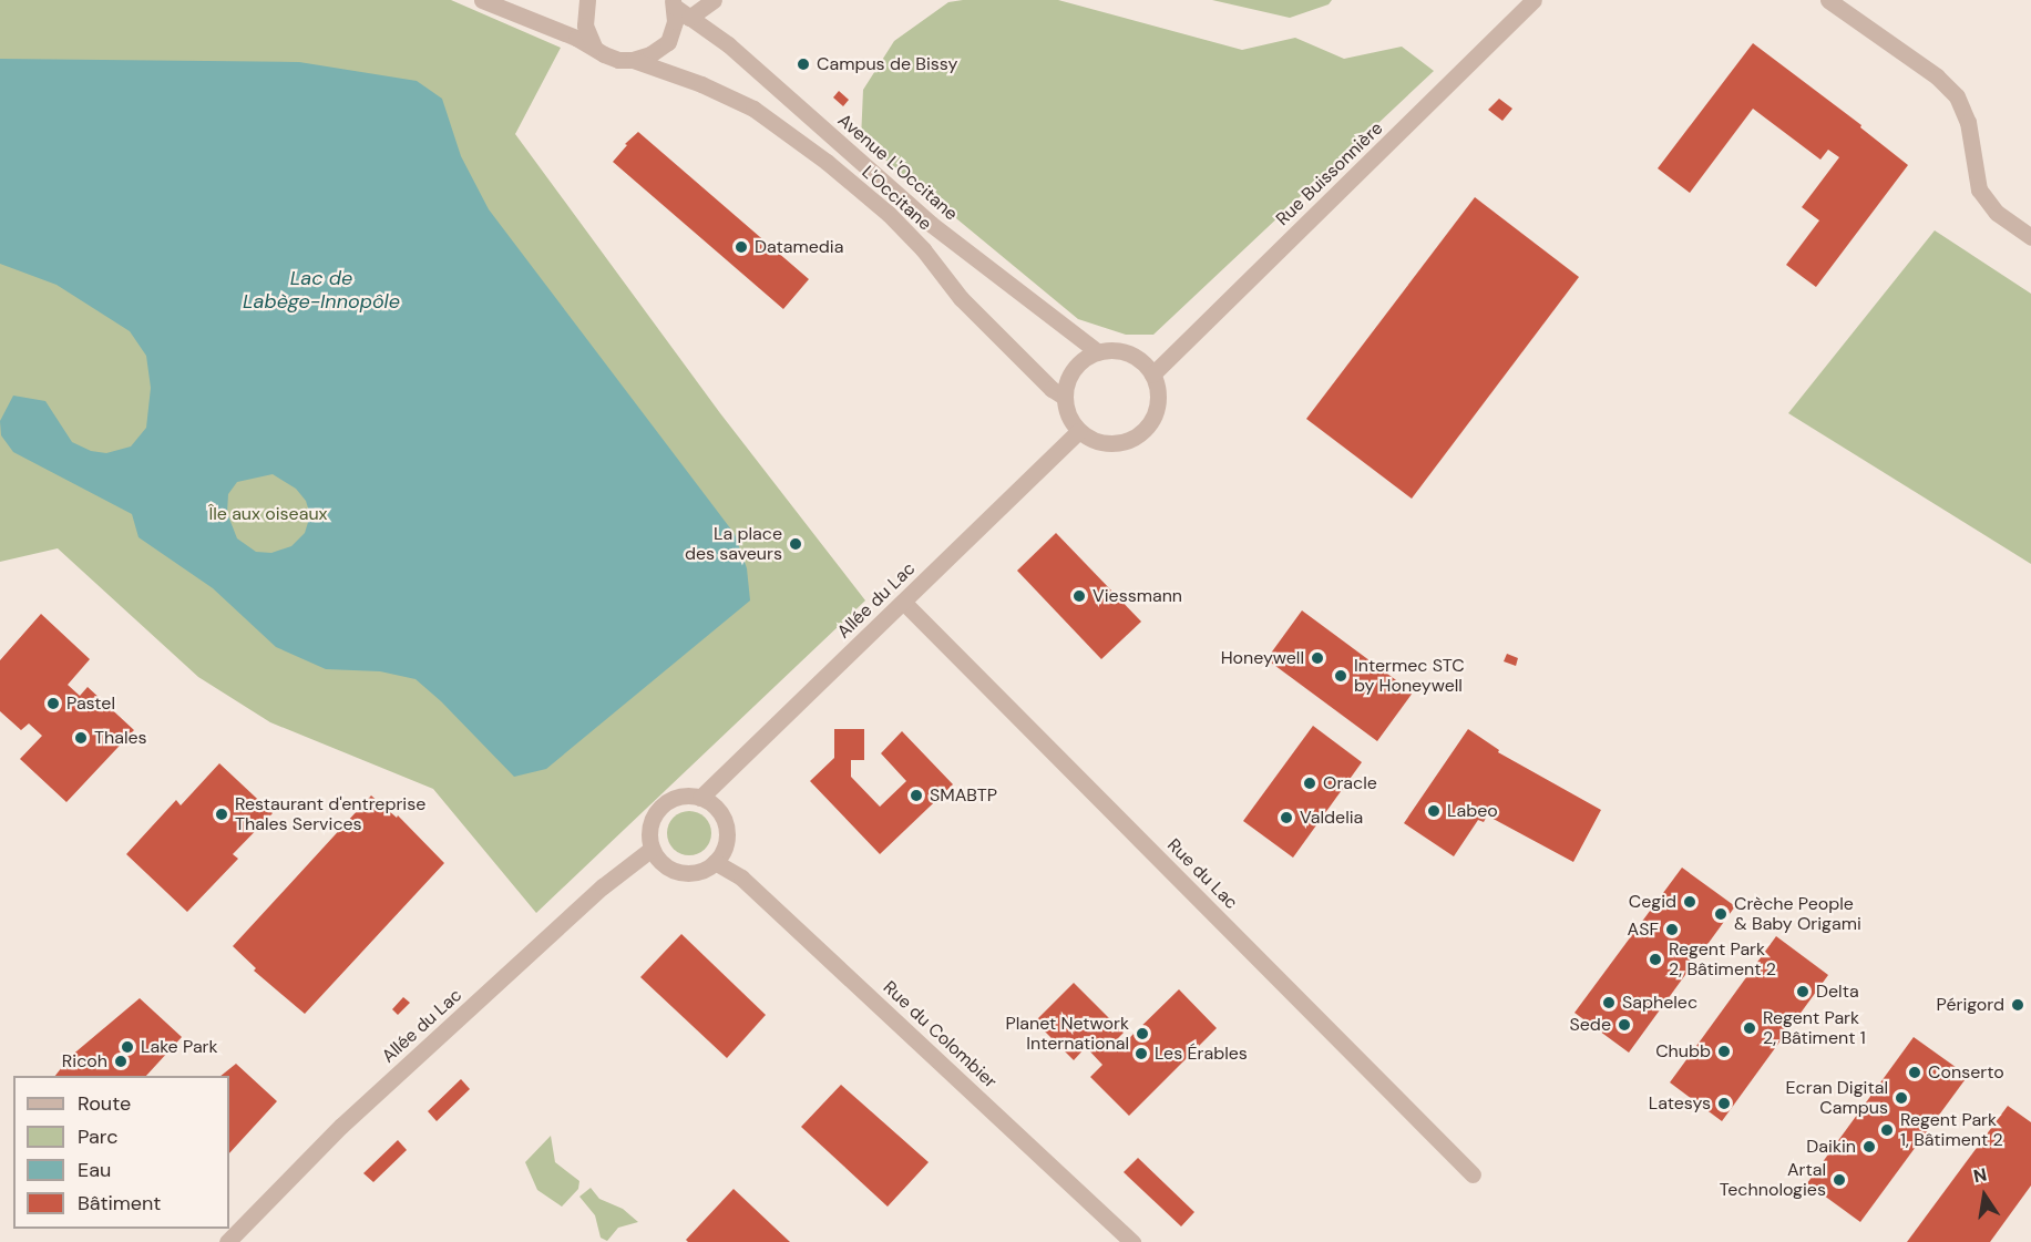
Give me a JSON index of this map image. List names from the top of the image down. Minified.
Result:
{"streets":{"street":["Avenue L'Occitane","Rue Buissonnière","L'Occitane","Allée du Lac","Rue du Lac","Rue du Colombier"]},"crossings":[["Avenue L'Occitane","Rue Buissonnière"],["Avenue L'Occitane","L'Occitane"],["Avenue L'Occitane","Allée du Lac"],["Rue Buissonnière","L'Occitane"],["Rue Buissonnière","Allée du Lac"],["L'Occitane","Allée du Lac"],["Allée du Lac","Rue du Lac"],["Allée du Lac","Rue du Colombier"]],"water":["Lac de Labège-Innopôle"],"parks":["Île aux oiseaux"],"places":["Campus de Bissy","Datamedia","La place des saveurs","Viessmann","Honeywell","Intermec STC by Honeywell","Pastel","Thales","Oracle","SMABTP","Labeo","Restaurant d'entreprise Thales Services","Valdelia","Cegid","Crèche People & Baby Origami","ASF","Regent Park 2, Bâtiment 2","Delta","Saphelec","Périgord","Sede","Regent Park 2, Bâtiment 1","Planet Network International","Lake Park","Chubb","Les Érables","Ricoh","Conserto","Ecran Digital Campus","Latesys","Regent Park 1, Bâtiment 2","Daikin","Artal Technologies"],"legend":["Route","Parc","Eau","Bâtiment"],"north":"top"}
